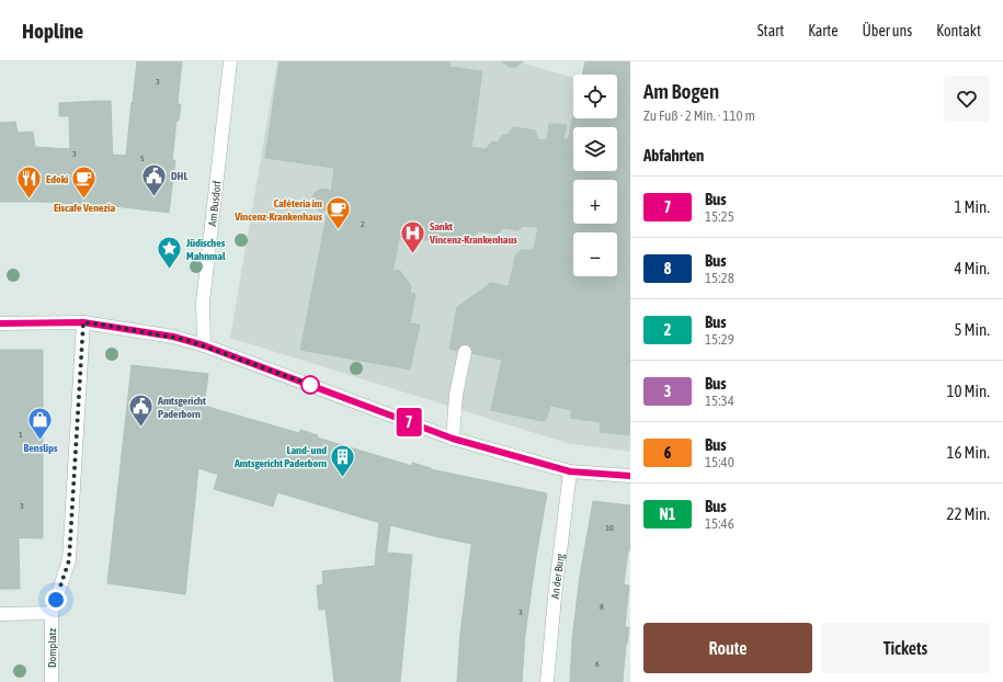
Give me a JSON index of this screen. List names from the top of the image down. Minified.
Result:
{"streets":{"street":["Am Busdorf","An der Burg","Domplatz"]},"places":{"public building":["DHL","Amtsgericht Paderborn"],"restaurant":["Edoki"],"cafe":["Eiscafe Venezia","Caféteria im Vincenz-Krankenhaus"],"hospital":["Sankt Vincenz-Krankenhaus"],"place":["Jüdisches Mahnmal"],"shop":["Benslips"],"building":["Land- und Amtsgericht Paderborn"]},"lines":["bus line 7"],"house_numbers":["3","3","5","2","1","3","10","8","3","6"],"page":{"header":"Hopline","nav":["Start","Karte","Über uns","Kontakt"],"on_map":"7","heading":[["Am Bogen","Zu Fuß · 2 Min. · 110 m"],"Abfahrten"],"map_buttons":["+","−"],"list":[{"mark":"7","name":"Bus","note":"15:25","value":"1 Min."},{"mark":"8","name":"Bus","note":"15:28","value":"4 Min."},{"mark":"2","name":"Bus","note":"15:29","value":"5 Min."},{"mark":"3","name":"Bus","note":"15:34","value":"10 Min."},{"mark":"6","name":"Bus","note":"15:40","value":"16 Min."},{"mark":"N1","name":"Bus","note":"15:46","value":"22 Min."}],"buttons":["Route","Tickets"]}}
